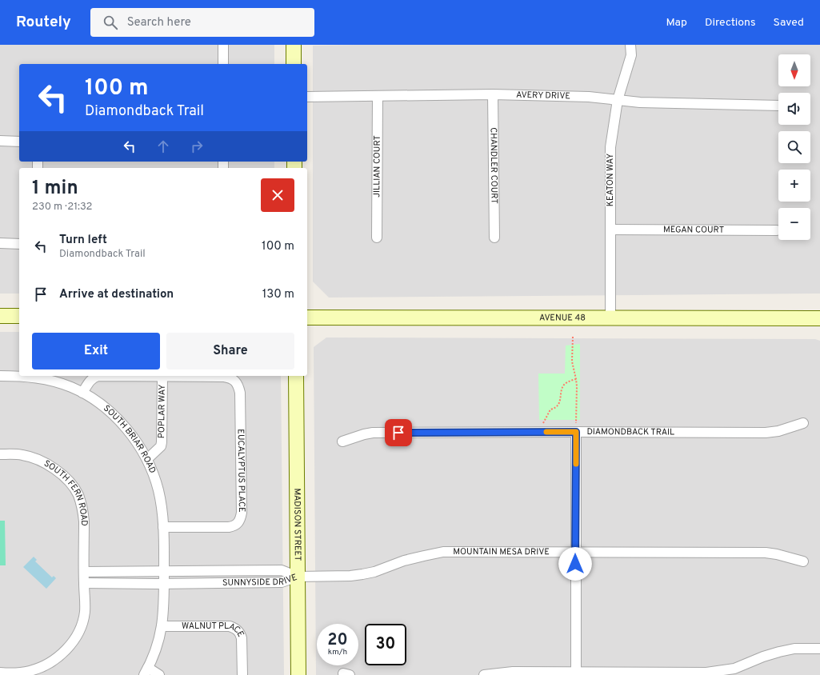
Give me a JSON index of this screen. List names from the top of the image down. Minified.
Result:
{"streets":{"main road":["AVENUE 48","MADISON STREET"],"street":["AVERY DRIVE","CHANDLER COURT","JILLIAN COURT","KEATON WAY","MEGAN COURT","POPLAR WAY","DIAMONDBACK TRAIL","SOUTH BRIAR ROAD","EUCALYPTUS PLACE","SOUTH FERN ROAD","MOUNTAIN MESA DRIVE","SUNNYSIDE DRIVE","WALNUT PLACE"]},"crossings":[["AVERY DRIVE","CHANDLER COURT"],["AVERY DRIVE","JILLIAN COURT"],["AVERY DRIVE","KEATON WAY"],["KEATON WAY","MEGAN COURT"],["KEATON WAY","AVENUE 48"],["POPLAR WAY","SOUTH BRIAR ROAD"],["POPLAR WAY","EUCALYPTUS PLACE"],["SOUTH BRIAR ROAD","EUCALYPTUS PLACE"],["SOUTH BRIAR ROAD","SUNNYSIDE DRIVE"],["SOUTH BRIAR ROAD","WALNUT PLACE"],["SOUTH FERN ROAD","SUNNYSIDE DRIVE"],["MADISON STREET","MOUNTAIN MESA DRIVE"],["MADISON STREET","SUNNYSIDE DRIVE"],["MOUNTAIN MESA DRIVE","SUNNYSIDE DRIVE"]],"north":"bottom","page":{"header":"Routely","search":"Search here","nav":["Map","Directions","Saved"],"map_buttons":["+","−"],"turn":["100 m","Diamondback Trail"],"heading":["1 min","230 m · 21:32"],"list":[{"name":"Turn left","note":"Diamondback Trail","value":"100 m"},{"name":"Arrive at destination","value":"130 m"}],"buttons":["Exit","Share"],"speed":"20 km/h","limit":"30"}}
